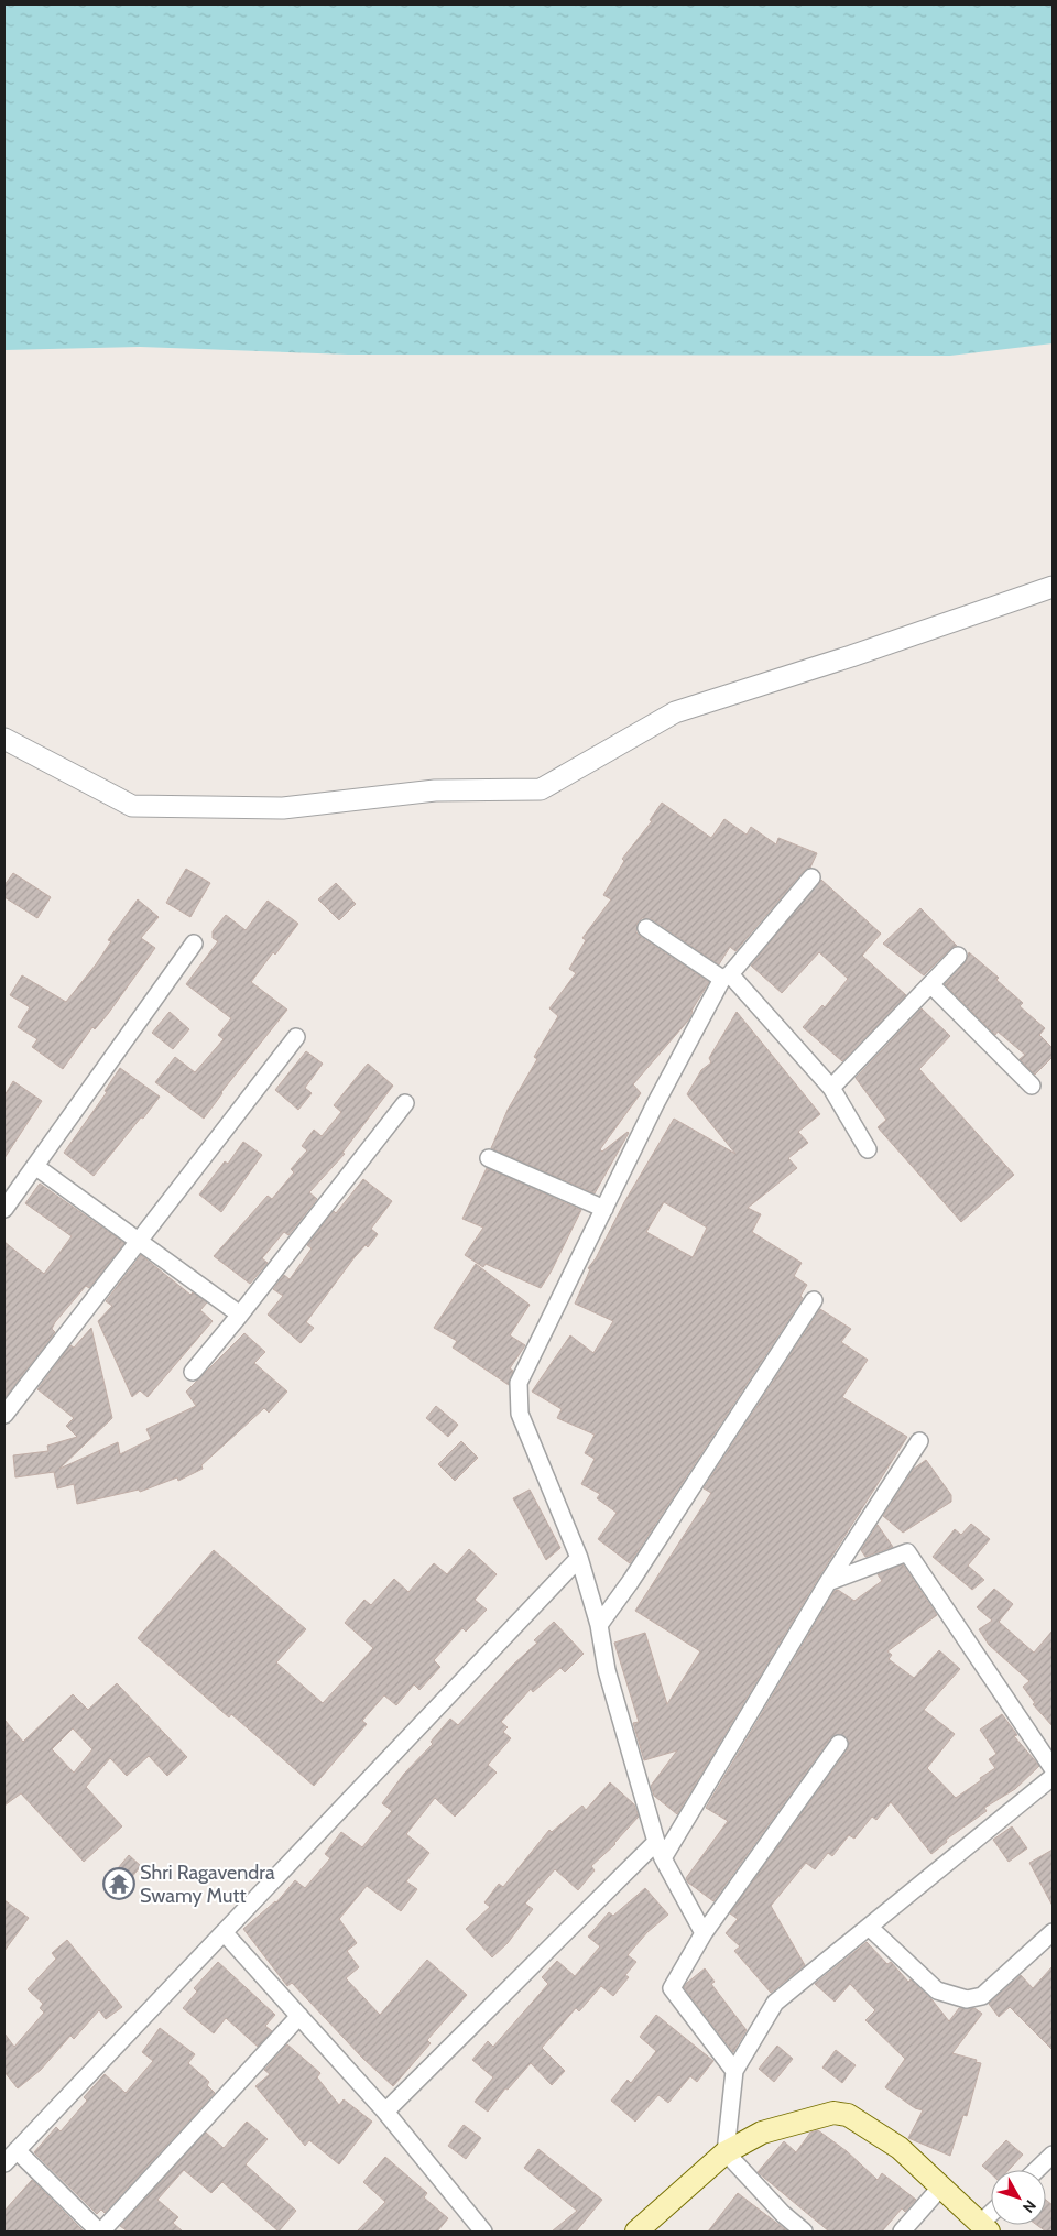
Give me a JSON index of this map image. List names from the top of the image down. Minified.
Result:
{"places":{"temple":["Shri Ragavendra Swamy Mutt"]},"north":"bottom right"}
